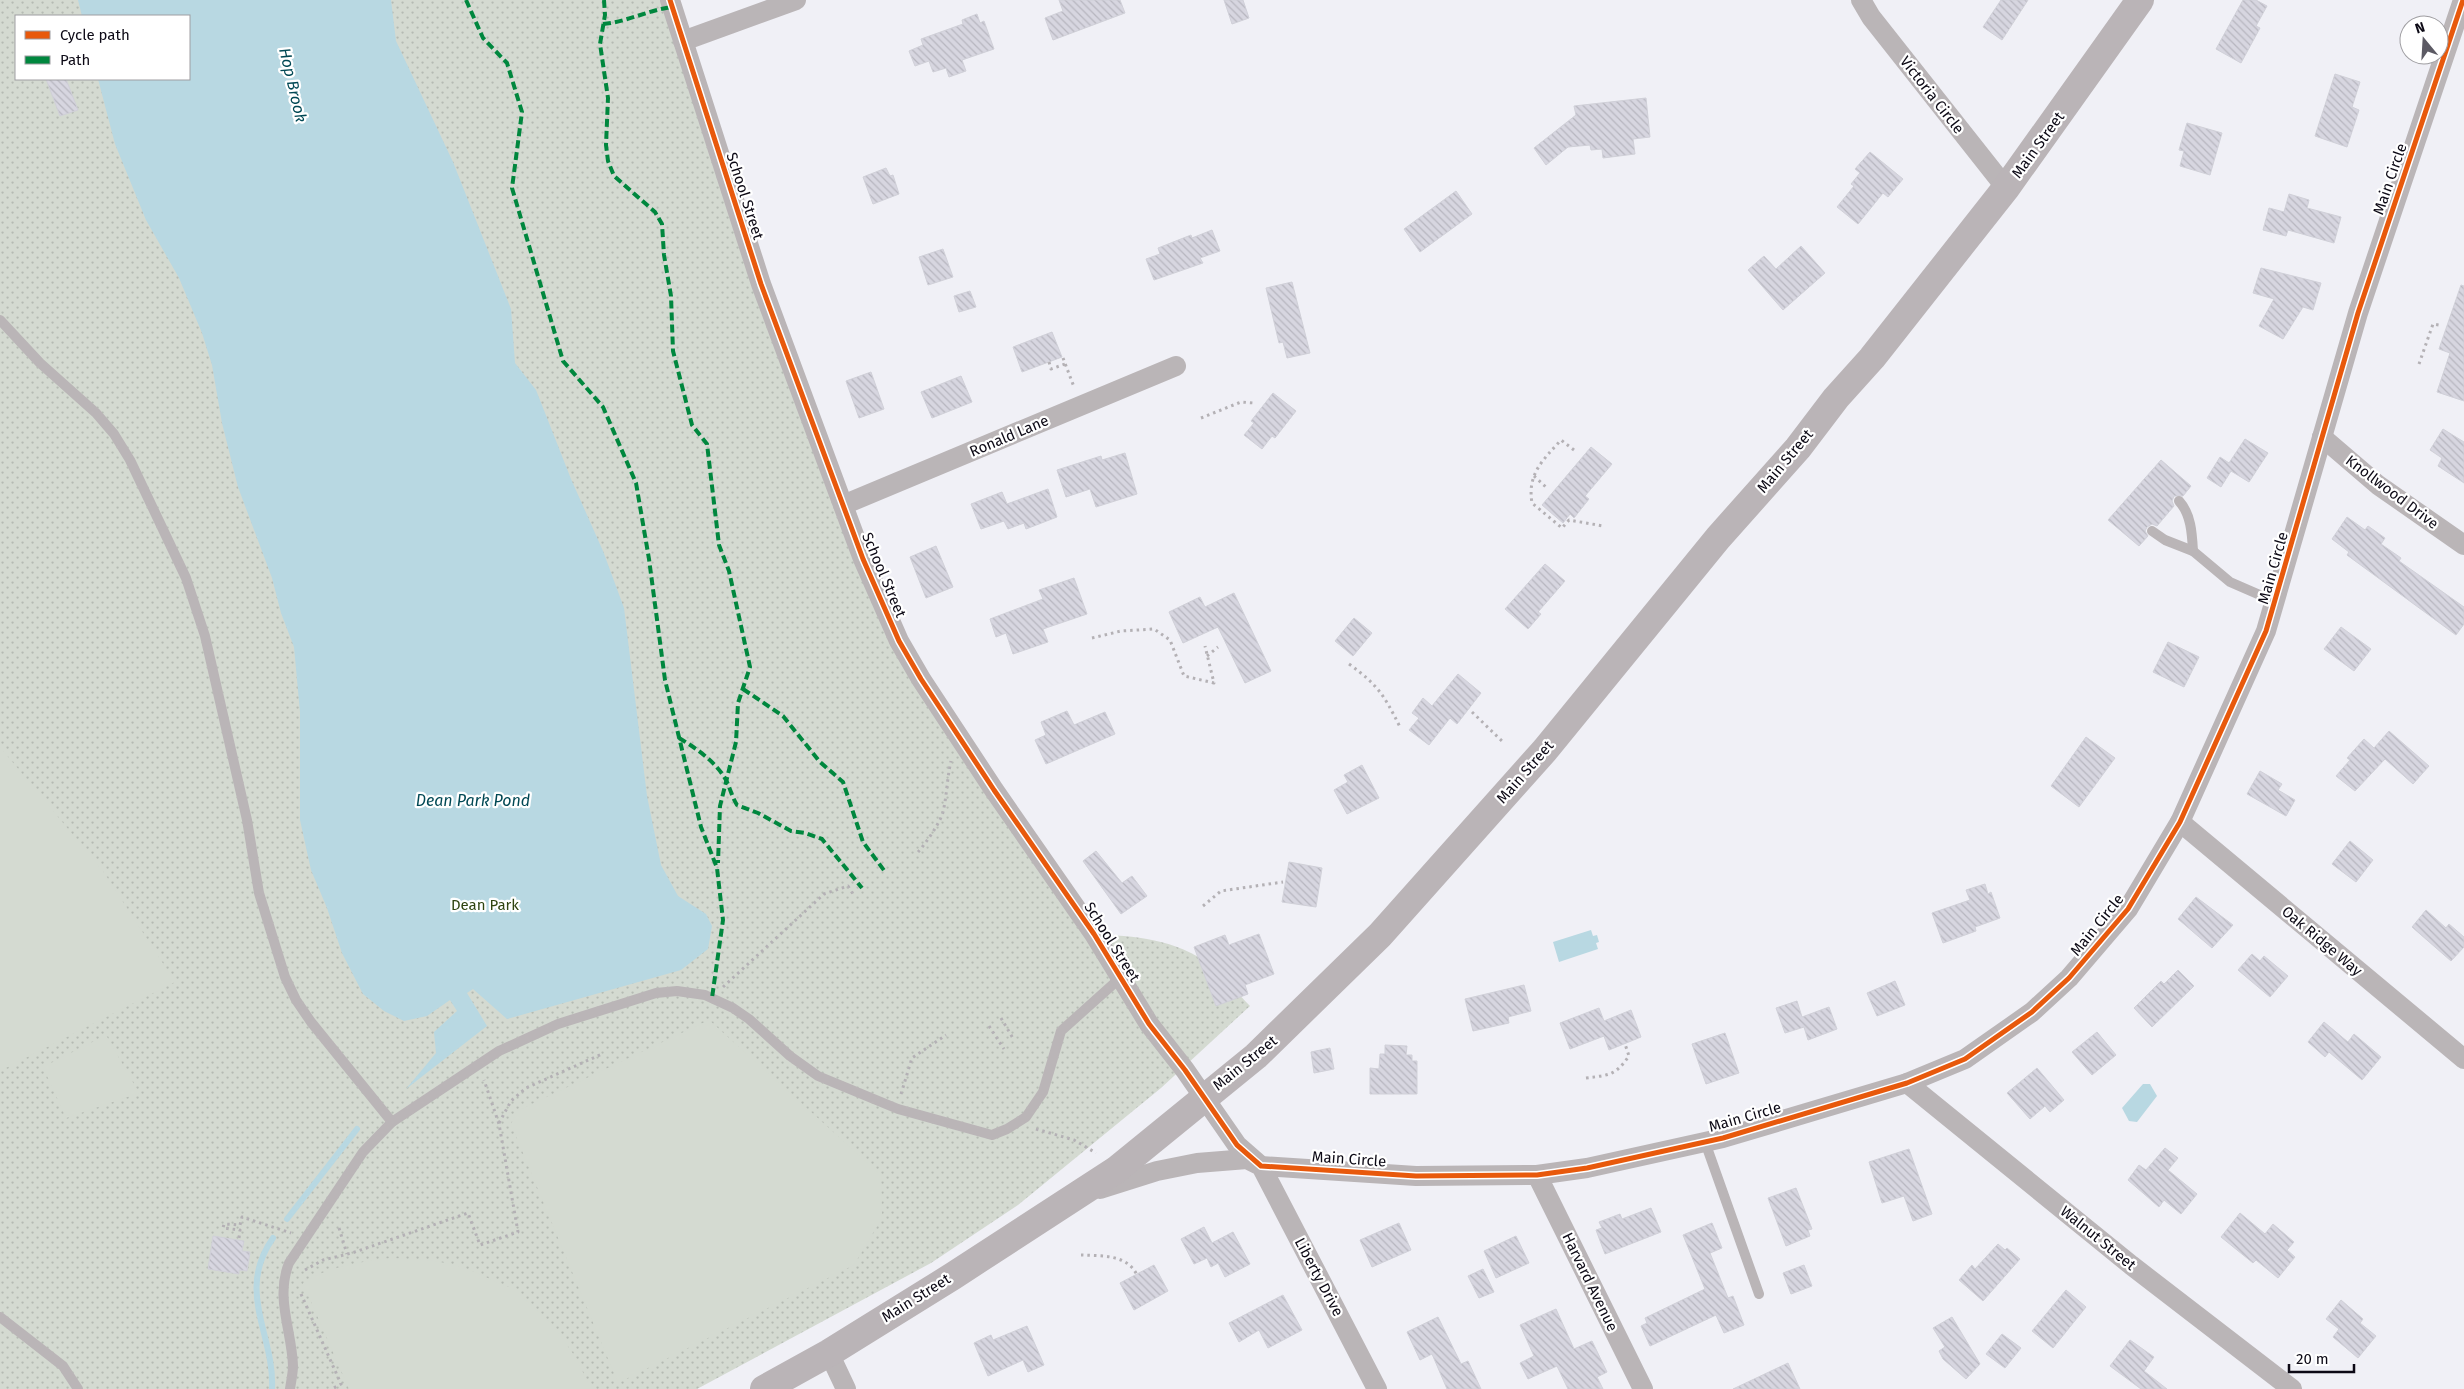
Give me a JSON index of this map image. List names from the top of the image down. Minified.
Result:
{"streets":{"main road":["Main Street"],"street":["Victoria Circle","Main Circle","School Street","Ronald Lane","Knollwood Drive","Oak Ridge Way","Walnut Street","Liberty Drive","Harvard Avenue"]},"crossings":[["Victoria Circle","Main Street"],["Main Street","Main Circle"],["Main Street","School Street"],["Main Circle","Knollwood Drive"],["Main Circle","Oak Ridge Way"],["Main Circle","Walnut Street"],["Main Circle","Liberty Drive"],["Main Circle","Harvard Avenue"],["School Street","Ronald Lane"]],"water":["Hop Brook","Dean Park Pond"],"parks":["Dean Park"],"legend":["Cycle path","Path"],"scale_bar":"20 m","north":"top"}
